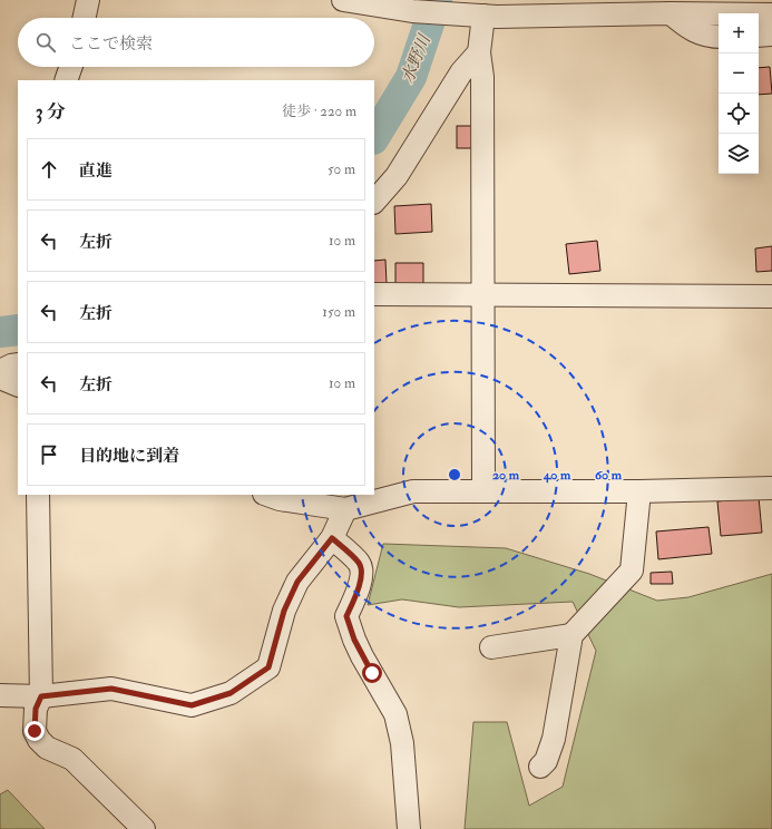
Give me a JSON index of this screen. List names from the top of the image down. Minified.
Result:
{"water":["水野川"],"page":{"map_buttons":["+","−"],"search":"ここで検索","heading":["3 分","徒歩 · 220 m"],"list":[["直進","50 m"],["左折","10 m"],["左折","150 m"],["左折","10 m"],"目的地に到着"]},"rings":["20 m","40 m","60 m"]}
